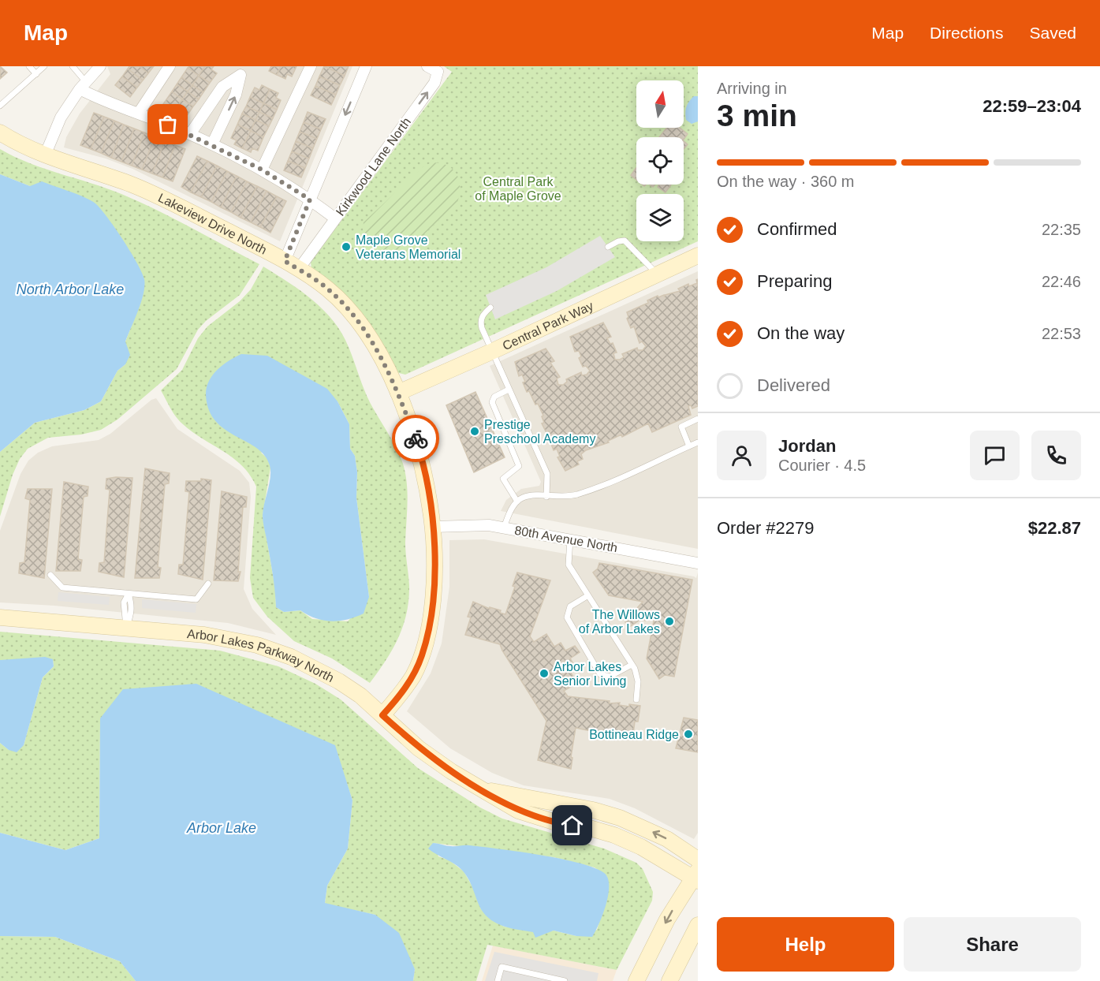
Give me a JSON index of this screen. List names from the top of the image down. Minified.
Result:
{"streets":{"street":["Kirkwood Lane North","Lakeview Drive North","Central Park Way","80th Avenue North","Arbor Lakes Parkway North"]},"crossings":[["Kirkwood Lane North","Lakeview Drive North"],["Lakeview Drive North","Central Park Way"],["Lakeview Drive North","80th Avenue North"],["Lakeview Drive North","Arbor Lakes Parkway North"]],"water":["North Arbor Lake","Arbor Lake"],"parks":["Central Park of Maple Grove"],"places":["Maple Grove Veterans Memorial","Prestige Preschool Academy","The Willows of Arbor Lakes","Arbor Lakes Senior Living","Bottineau Ridge"],"north":"top","page":{"header":"Map","nav":["Map","Directions","Saved"],"heading":["3 min","Arriving in","22:59–23:04"],"panel":["Jordan","Courier · 4.5","Order #2279","$22.87"],"bar":"On the way · 360 m","list":[["Confirmed","22:35"],["Preparing","22:46"],["On the way","22:53"],"Delivered"],"buttons":["Help","Share"]}}
